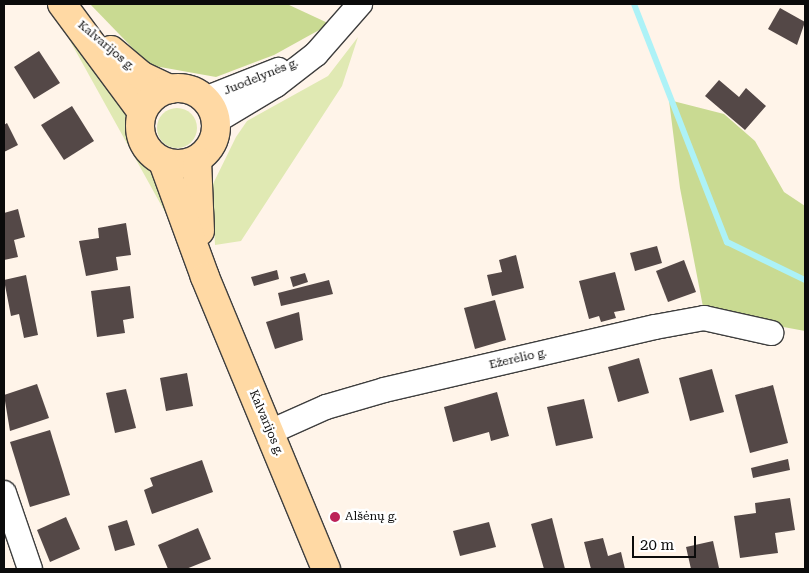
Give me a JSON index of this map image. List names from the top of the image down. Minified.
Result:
{"streets":{"main road":["Kalvarijos g."],"street":["Juodelynės g.","Ežerėlio g."]},"crossings":[["Kalvarijos g.","Juodelynės g."],["Kalvarijos g.","Ežerėlio g."]],"places":["Alšėnų g."],"scale_bar":"20 m"}
